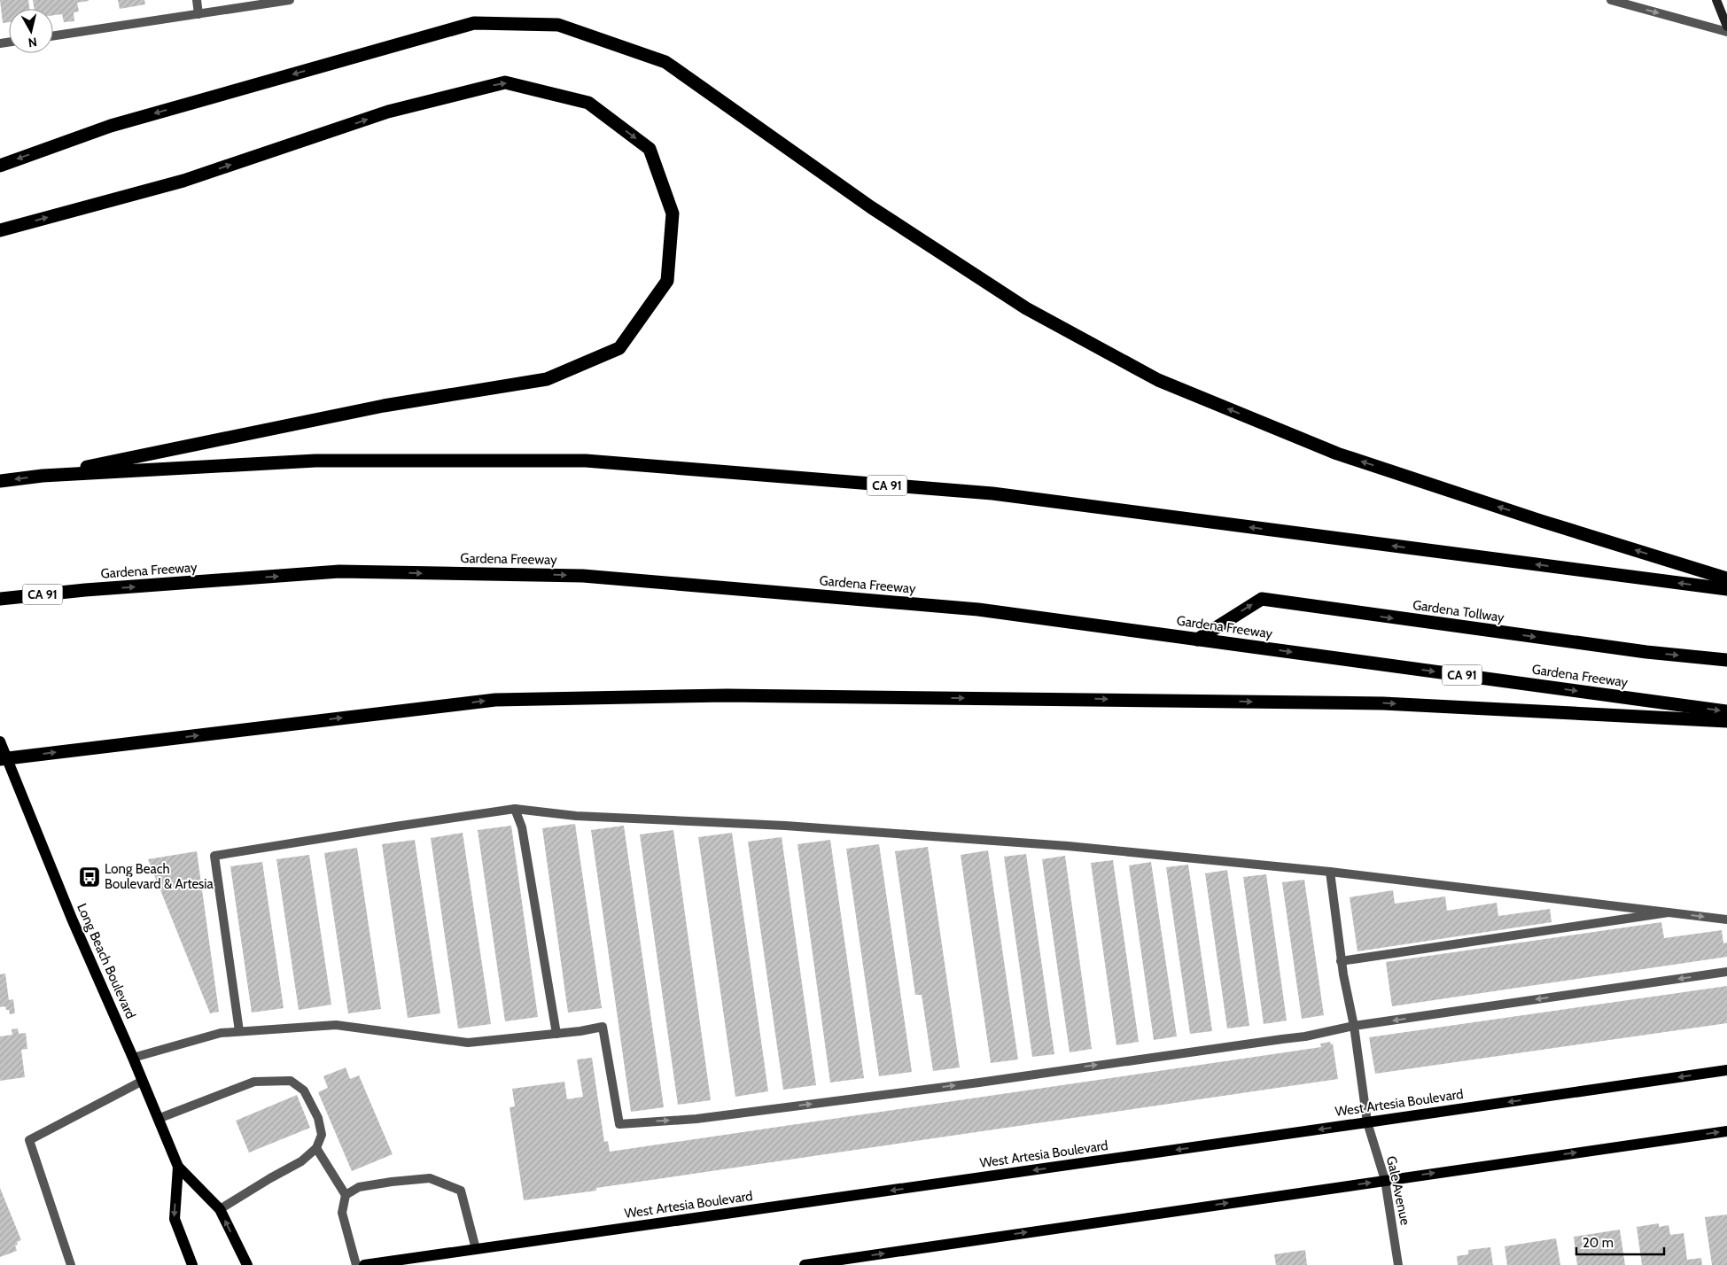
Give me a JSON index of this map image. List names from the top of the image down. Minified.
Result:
{"streets":{"highway":["CA 91","Gardena Freeway","Gardena Tollway"],"main road":["Long Beach Boulevard","West Artesia Boulevard"],"street":["Gale Avenue"]},"crossings":[["Gardena Freeway","Gardena Tollway"],["West Artesia Boulevard","Gale Avenue"]],"places":{"bus stop":["Long Beach Boulevard & Artesia"]},"scale_bar":"20 m","north":"bottom"}
